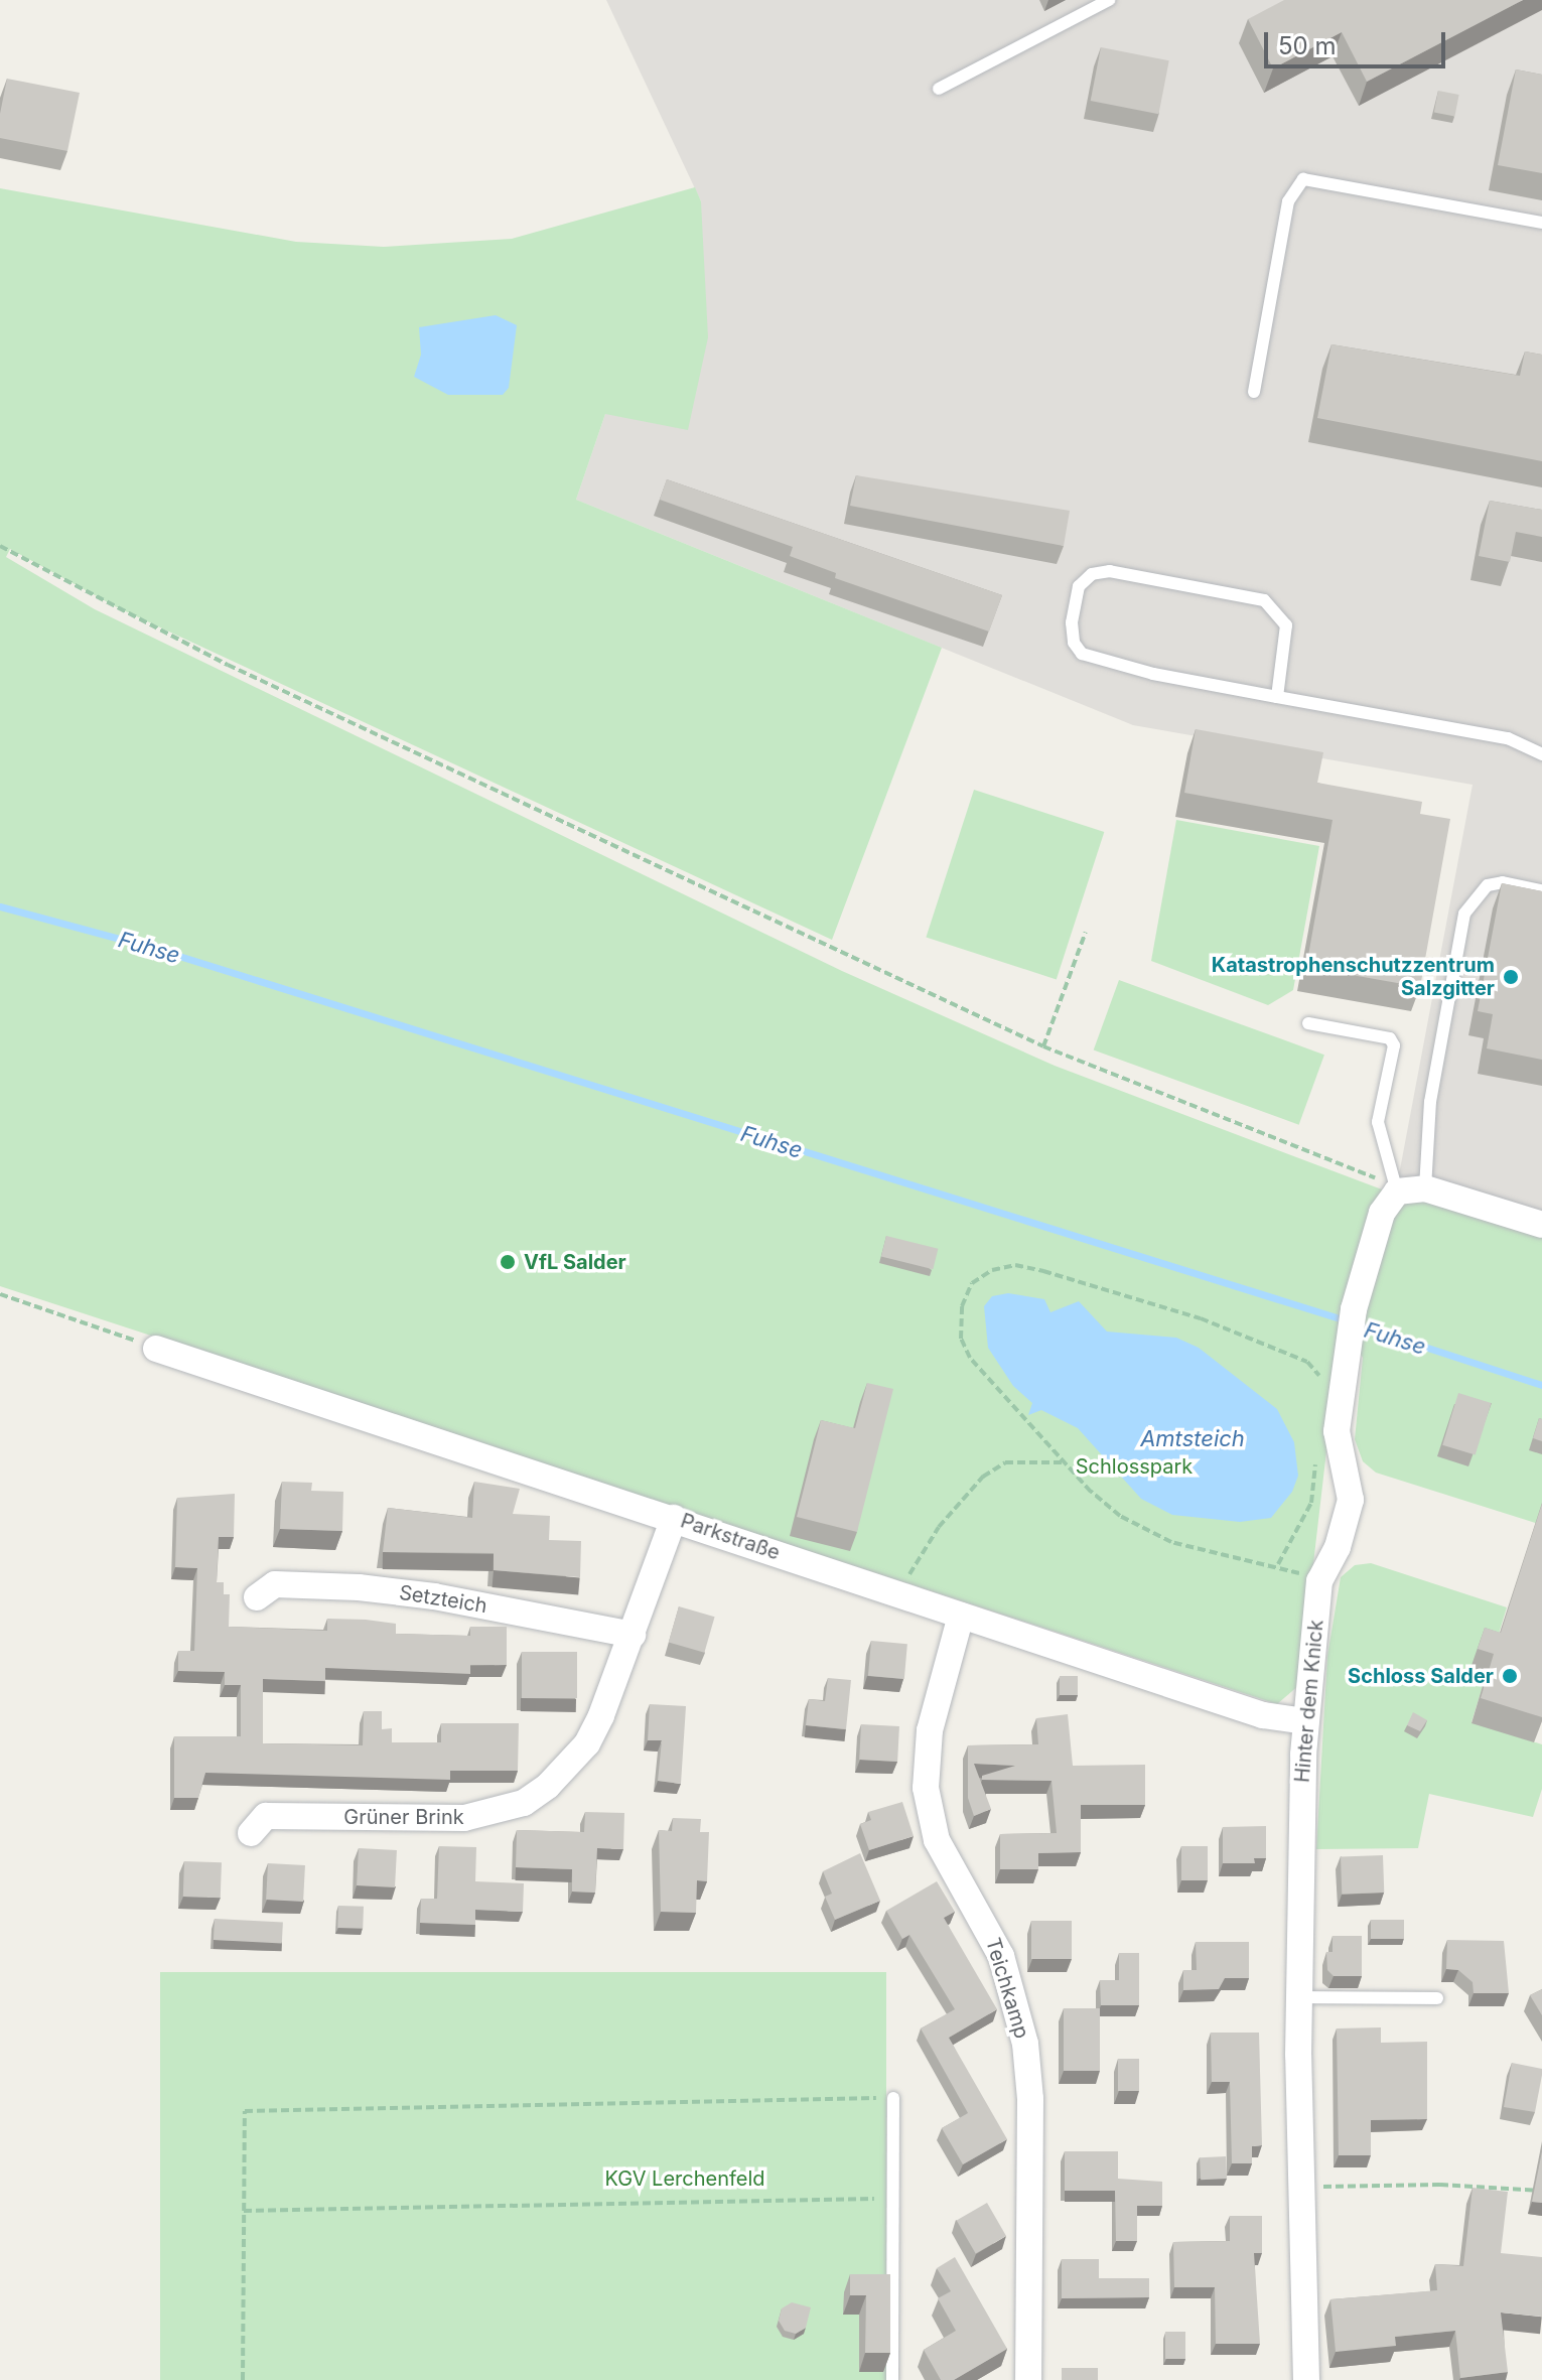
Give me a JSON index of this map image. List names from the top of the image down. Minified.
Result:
{"streets":{"street":["Parkstraße","Setzteich","Hinter dem Knick","Grüner Brink","Teichkamp"]},"crossings":[["Parkstraße","Hinter dem Knick"],["Parkstraße","Grüner Brink"],["Parkstraße","Teichkamp"],["Setzteich","Grüner Brink"]],"water":["Fuhse","Amtsteich"],"parks":["Schlosspark","KGV Lerchenfeld"],"places":["Katastrophenschutzzentrum Salzgitter","VfL Salder","Schloss Salder"],"scale_bar":"50 m"}
